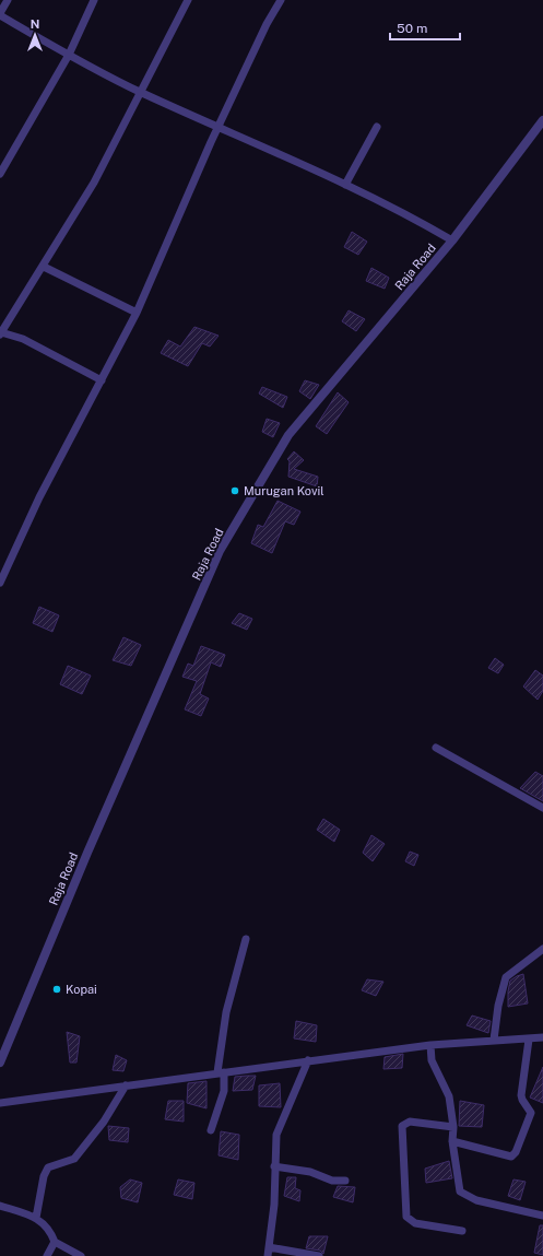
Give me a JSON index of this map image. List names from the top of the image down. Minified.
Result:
{"streets":{"street":["Raja Road"]},"places":["Murugan Kovil","Kopai"],"scale_bar":"50 m","north":"top"}
